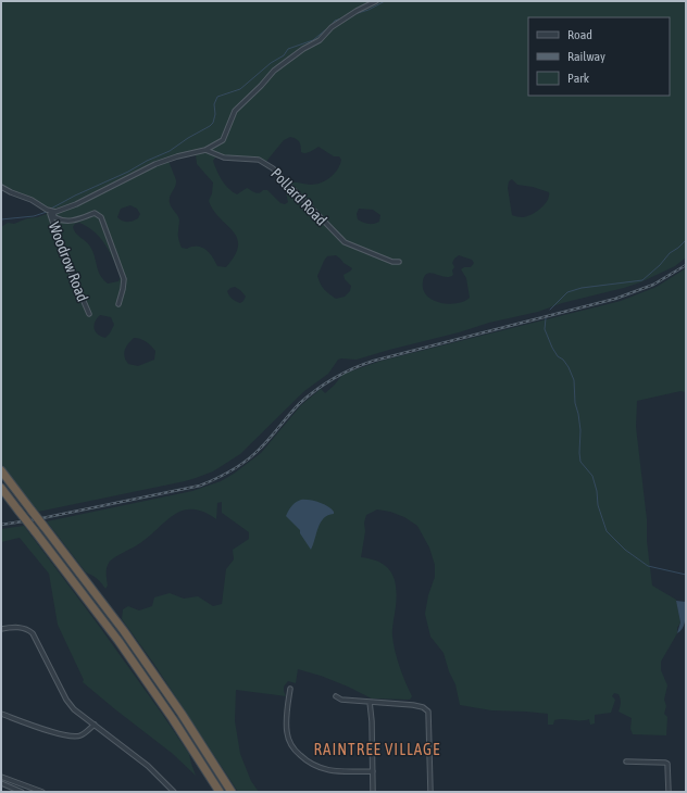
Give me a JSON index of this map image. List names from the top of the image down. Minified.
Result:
{"streets":{"street":["Pollard Road","Woodrow Road"]},"districts":["RAINTREE VILLAGE"],"legend":["Road","Railway","Park"]}
